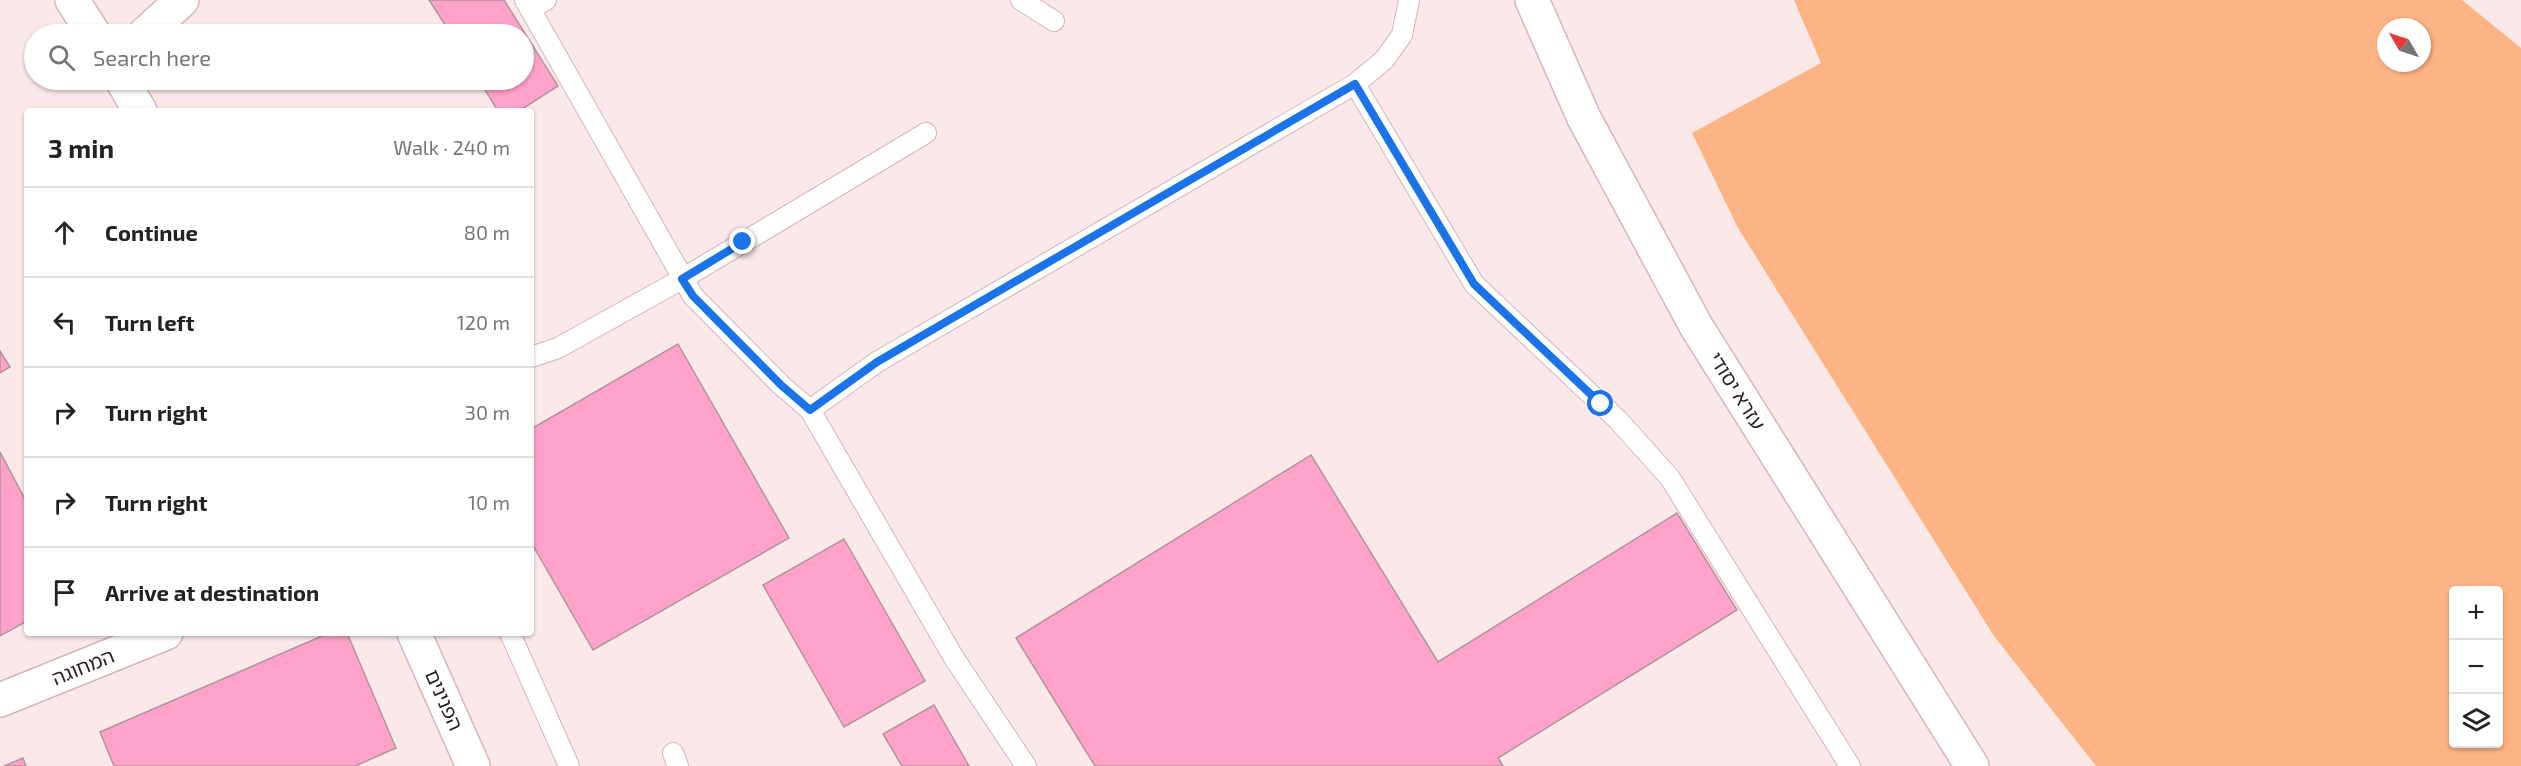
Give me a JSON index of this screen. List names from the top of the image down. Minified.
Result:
{"streets":{"street":["עזרא יסודי","המחוגה","הפנינים"]},"north":"top left","page":{"search":"Search here","heading":["3 min","Walk · 240 m"],"list":[["Continue","80 m"],["Turn left","120 m"],["Turn right","30 m"],["Turn right","10 m"],"Arrive at destination"],"map_buttons":["+","−"]}}
